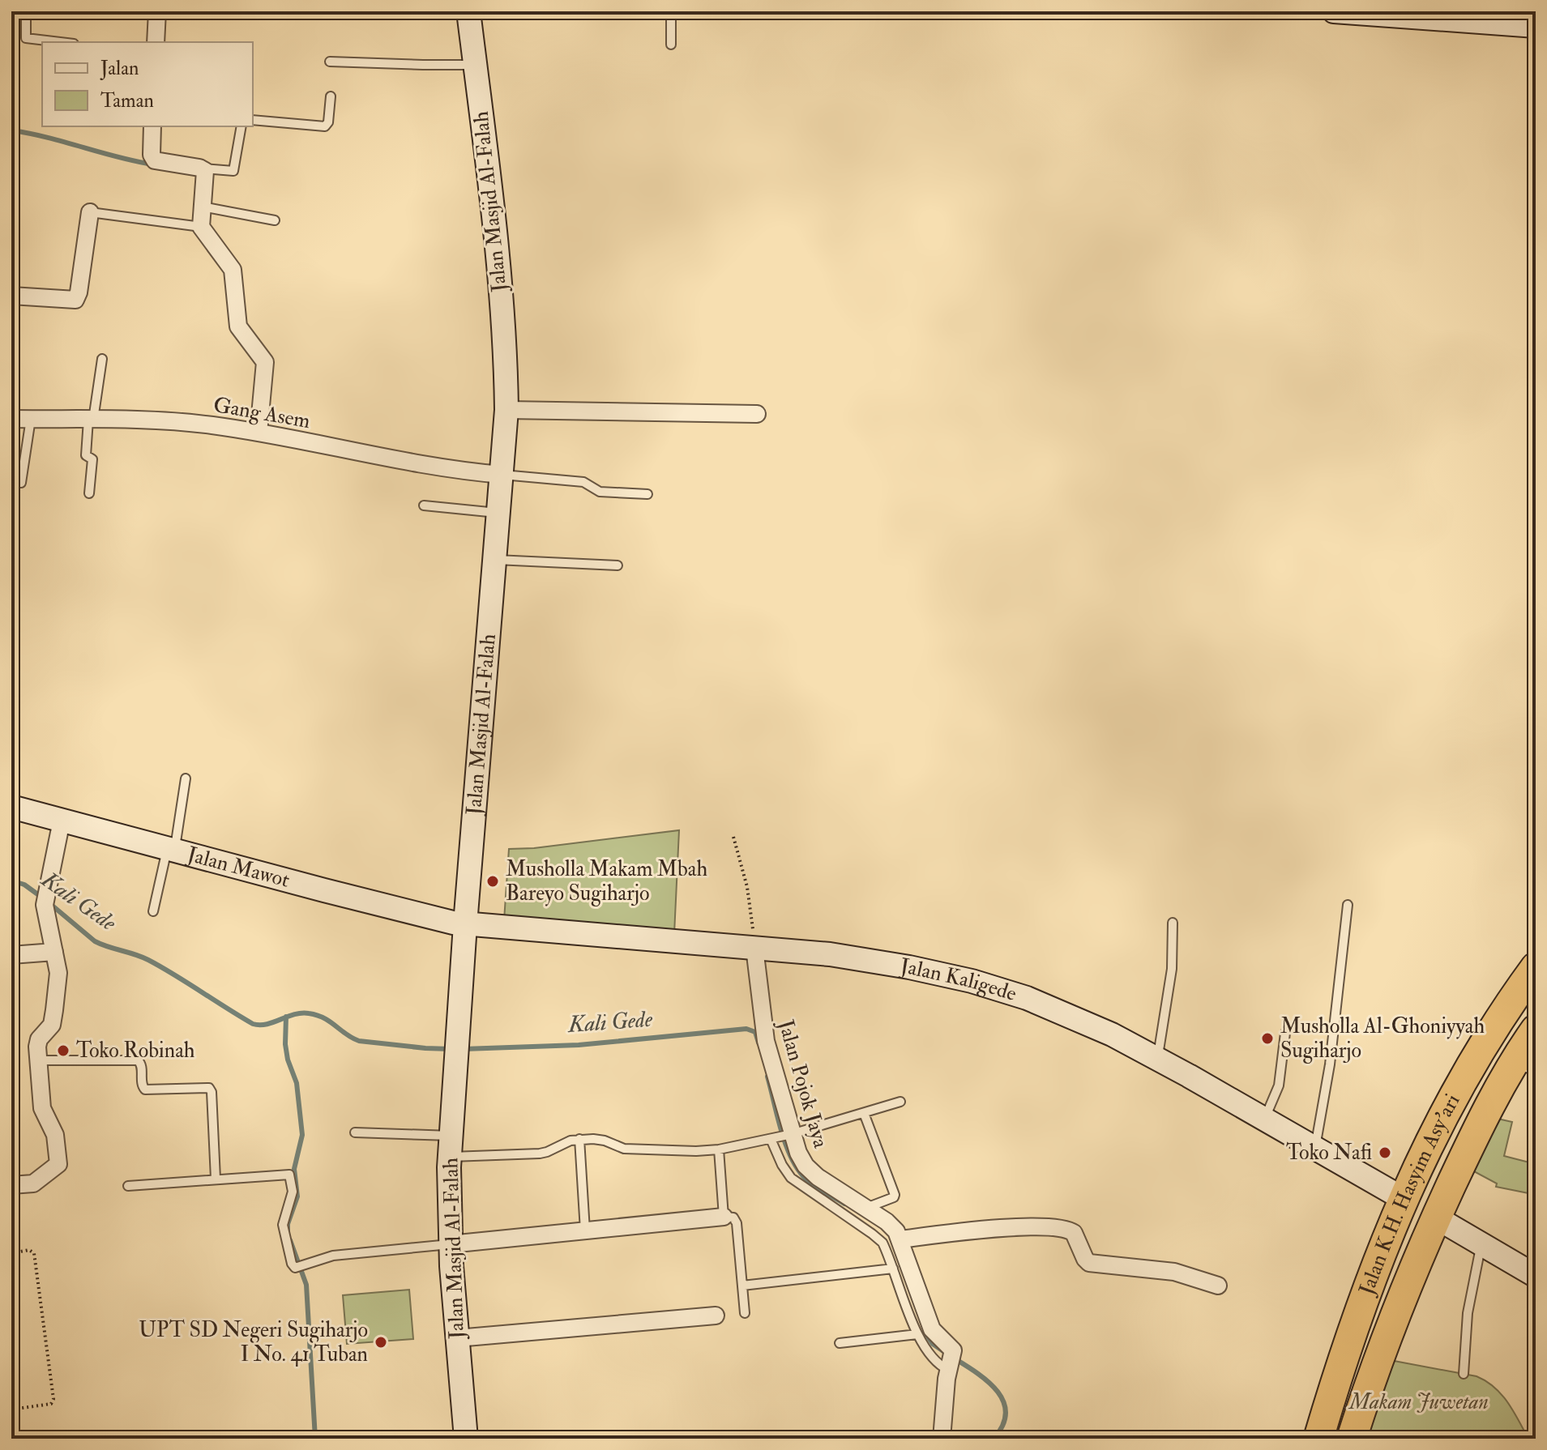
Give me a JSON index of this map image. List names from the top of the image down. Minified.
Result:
{"streets":{"highway":["Jalan K.H. Hasyim Asy'ari"],"street":["Jalan Masjid Al-Falah","Gang Asem","Jalan Mawot","Jalan Kaligede","Jalan Pojok Jaya"]},"crossings":[["Jalan Masjid Al-Falah","Gang Asem"],["Jalan Masjid Al-Falah","Jalan Mawot"],["Jalan Masjid Al-Falah","Jalan Kaligede"],["Jalan Mawot","Jalan Kaligede"],["Jalan Kaligede","Jalan Pojok Jaya"],["Jalan Kaligede","Jalan K.H. Hasyim Asy'ari"]],"water":["Kali Gede"],"parks":["Makam Juwetan"],"places":["Musholla Makam Mbah Bareyo Sugiharjo","Musholla Al-Ghoniyyah Sugiharjo","Toko Robinah","Toko Nafi","UPT SD Negeri Sugiharjo I No. 41 Tuban"],"legend":["Jalan","Taman"]}
